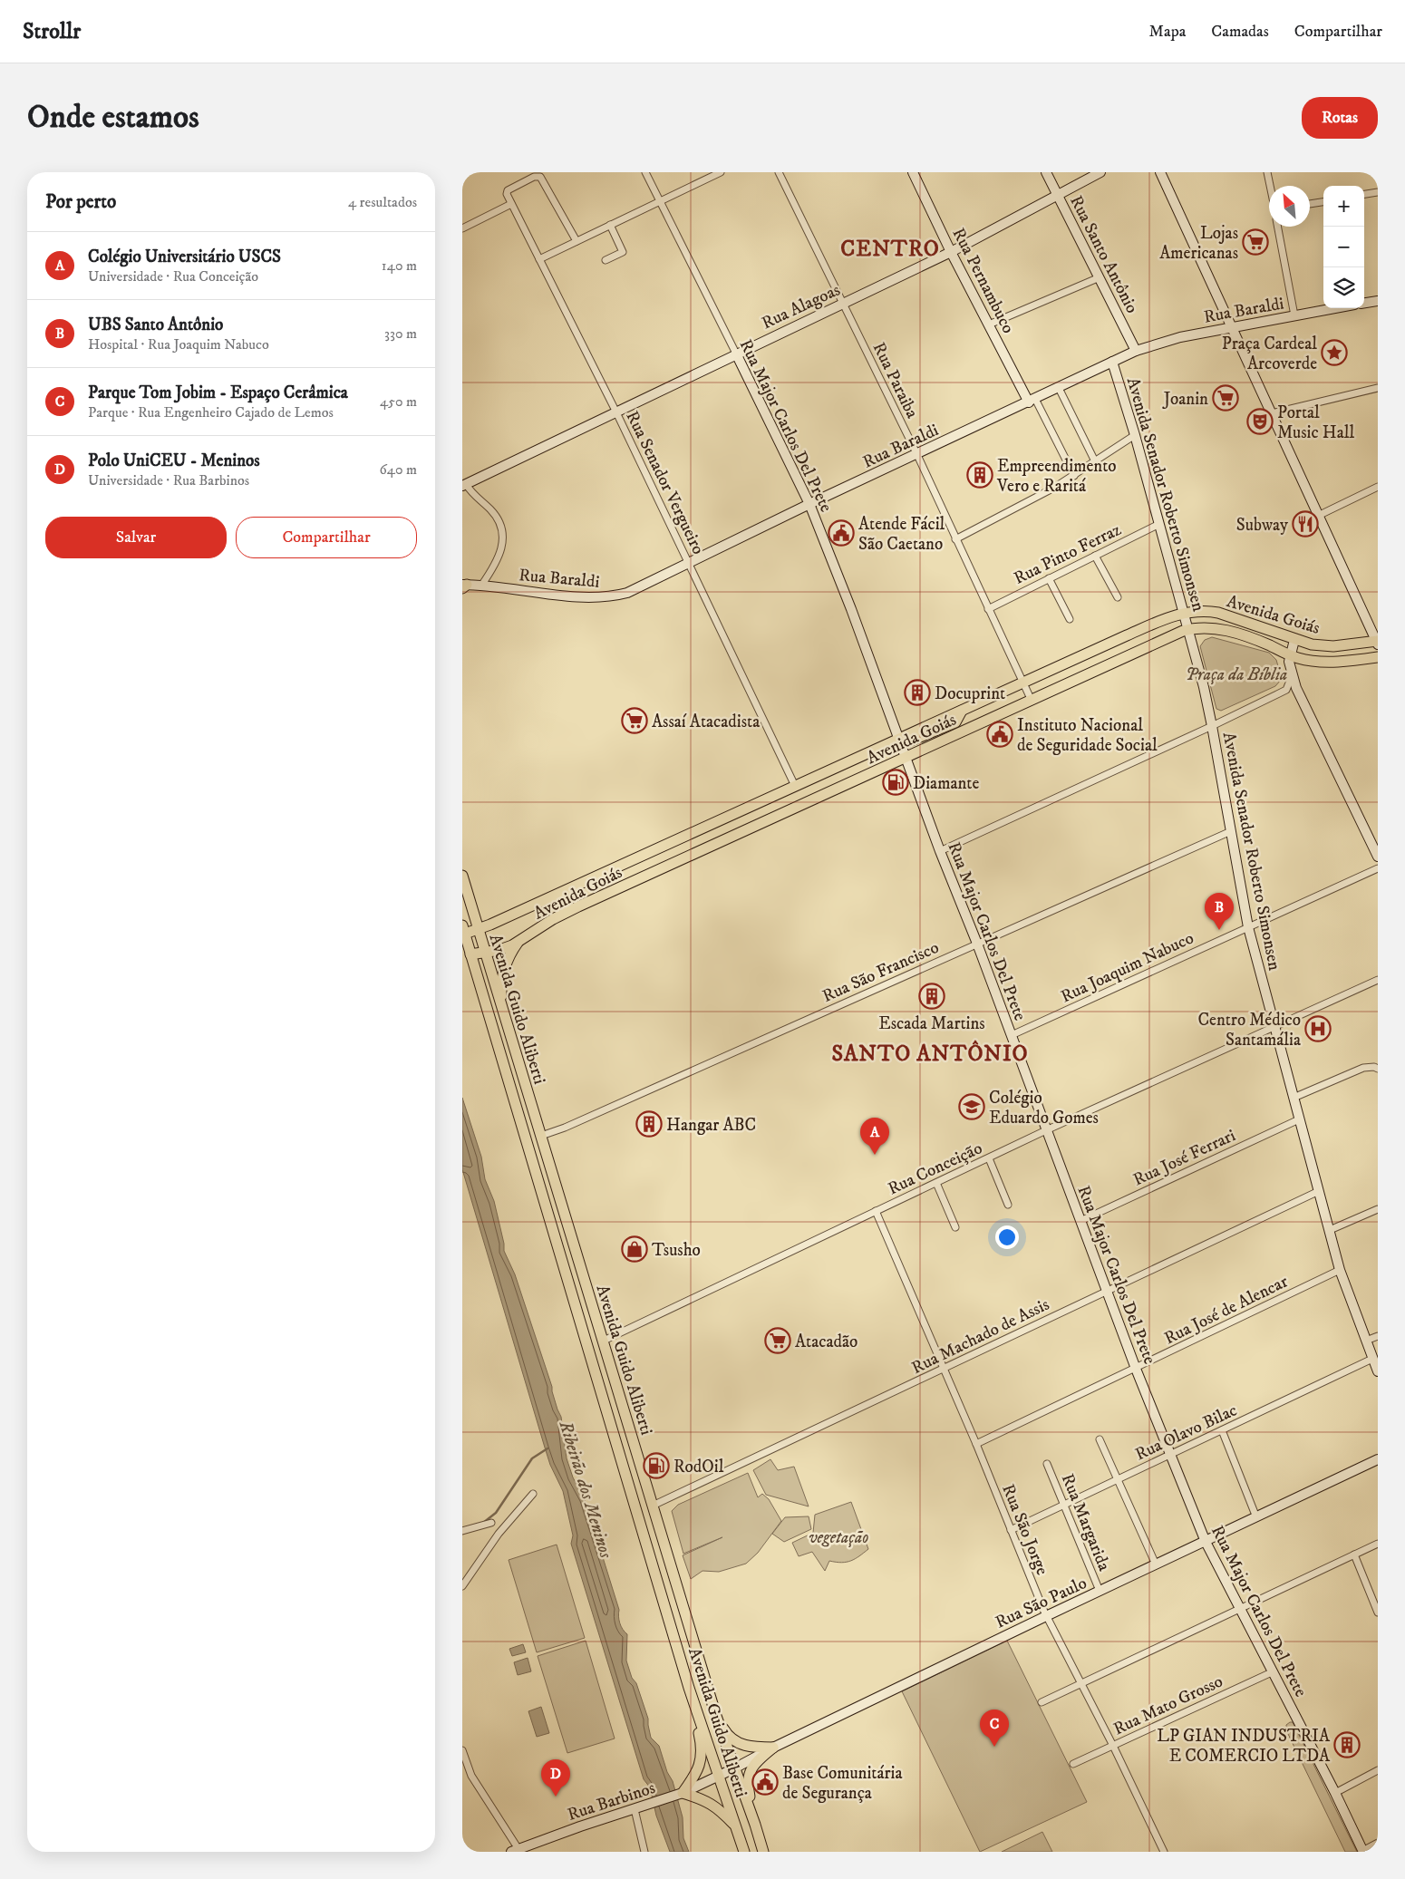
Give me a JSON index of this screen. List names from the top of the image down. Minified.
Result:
{"streets":{"main road":["Avenida Goiás","Avenida Guido Aliberti"],"street":["Rua Santo Antônio","Rua Pernambuco","Rua Alagoas","Rua Baraldi","Rua Paraiba","Rua Major Carlos Del Prete","Rua Senador Vergueiro","Avenida Senador Roberto Simonsen","Rua Pinto Ferraz","Rua Joaquim Nabuco","Rua São Francisco","Rua José Ferrari","Rua Conceição","Rua José de Alencar","Rua Machado de Assis","Rua Olavo Bilac","Rua Margarida","Rua São Jorge","Rua São Paulo","Rua Mato Grosso","Rua Barbinos"]},"crossings":[["Rua Santo Antônio","Rua Alagoas"],["Rua Santo Antônio","Rua Baraldi"],["Rua Pernambuco","Rua Alagoas"],["Rua Pernambuco","Rua Baraldi"],["Rua Alagoas","Rua Paraiba"],["Rua Alagoas","Rua Major Carlos Del Prete"],["Rua Alagoas","Rua Senador Vergueiro"],["Rua Baraldi","Rua Paraiba"],["Rua Baraldi","Rua Major Carlos Del Prete"],["Rua Baraldi","Rua Senador Vergueiro"],["Rua Baraldi","Avenida Senador Roberto Simonsen"],["Rua Paraiba","Rua Pinto Ferraz"],["Rua Paraiba","Avenida Goiás"],["Rua Major Carlos Del Prete","Avenida Goiás"],["Rua Major Carlos Del Prete","Rua Joaquim Nabuco"],["Rua Major Carlos Del Prete","Rua São Francisco"],["Rua Major Carlos Del Prete","Rua José Ferrari"],["Rua Major Carlos Del Prete","Rua Conceição"],["Rua Major Carlos Del Prete","Rua José de Alencar"],["Rua Major Carlos Del Prete","Rua Machado de Assis"],["Rua Major Carlos Del Prete","Rua Olavo Bilac"],["Rua Major Carlos Del Prete","Rua São Paulo"],["Rua Major Carlos Del Prete","Rua Mato Grosso"],["Rua Senador Vergueiro","Avenida Goiás"],["Avenida Senador Roberto Simonsen","Rua Pinto Ferraz"],["Avenida Senador Roberto Simonsen","Avenida Goiás"],["Avenida Senador Roberto Simonsen","Rua Joaquim Nabuco"],["Avenida Senador Roberto Simonsen","Rua São Francisco"],["Avenida Senador Roberto Simonsen","Rua José Ferrari"],["Avenida Senador Roberto Simonsen","Rua Conceição"],["Avenida Senador Roberto Simonsen","Rua José de Alencar"],["Avenida Senador Roberto Simonsen","Rua Machado de Assis"],["Avenida Senador Roberto Simonsen","Rua Olavo Bilac"],["Avenida Goiás","Avenida Guido Aliberti"],["Rua São Francisco","Avenida Guido Aliberti"],["Avenida Guido Aliberti","Rua Conceição"],["Avenida Guido Aliberti","Rua Machado de Assis"],["Avenida Guido Aliberti","Rua São Paulo"],["Avenida Guido Aliberti","Rua Barbinos"],["Rua Conceição","Rua São Jorge"],["Rua José de Alencar","Rua São Jorge"],["Rua Machado de Assis","Rua São Jorge"],["Rua Olavo Bilac","Rua Margarida"],["Rua Olavo Bilac","Rua São Jorge"],["Rua Margarida","Rua São Paulo"],["Rua São Jorge","Rua São Paulo"],["Rua São Jorge","Rua Mato Grosso"],["Rua São Paulo","Rua Barbinos"]],"districts":["CENTRO","SANTO ANTÔNIO"],"water":["Ribeirão dos Meninos"],"parks":["Praça da Bíblia","vegetação"],"places":{"supermarket":["Lojas Americanas","Joanin","Assaí Atacadista","Atacadão"],"place":["Praça Cardeal Arcoverde"],"theatre":["Portal Music Hall"],"building":["Empreendimento Vero e Raritá","Docuprint","Escada Martins","Hangar ABC","LP GIAN INDUSTRIA E COMERCIO LTDA"],"restaurant":["Subway"],"public building":["Atende Fácil São Caetano","Instituto Nacional de Seguridade Social","Base Comunitária de Segurança"],"fuel station":["Diamante","RodOil"],"hospital":["Centro Médico Santamália"],"school or university":["Colégio Eduardo Gomes"],"shop":["Tsusho"]},"north":"top left","page":{"header":"Strollr","nav":["Mapa","Camadas","Compartilhar"],"buttons":["Rotas",["Salvar","Compartilhar"]],"title":"Onde estamos","heading":["Por perto","4 resultados"],"map_buttons":["+","−"],"list":[{"mark":"A","name":"Colégio Universitário USCS","note":"Universidade · Rua Conceição","value":"140 m"},{"mark":"B","name":"UBS Santo Antônio","note":"Hospital · Rua Joaquim Nabuco","value":"330 m"},{"mark":"C","name":"Parque Tom Jobim - Espaço Cerâmica","note":"Parque · Rua Engenheiro Cajado de Lemos","value":"450 m"},{"mark":"D","name":"Polo UniCEU - Meninos","note":"Universidade · Rua Barbinos","value":"640 m"}],"pins":["B","A","C","D"]}}
